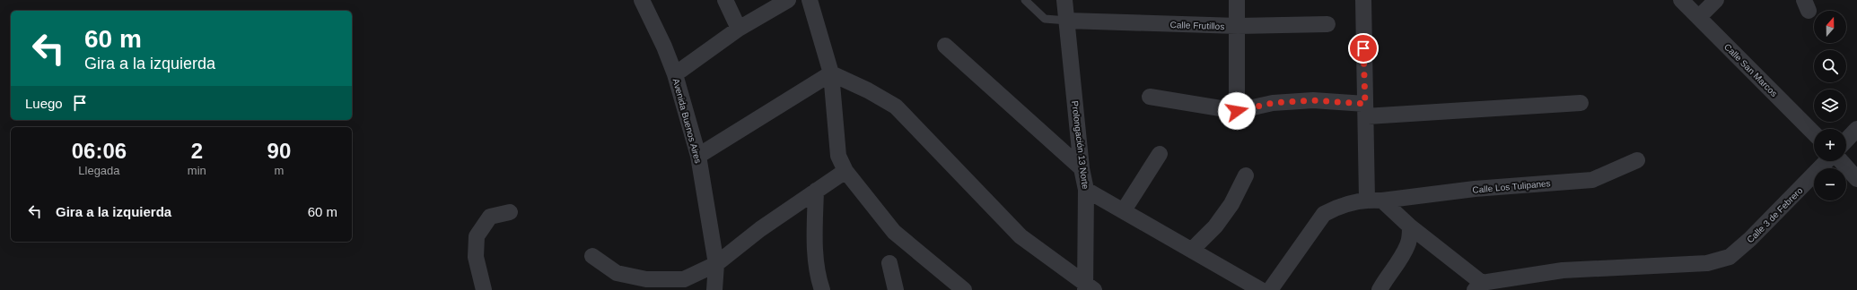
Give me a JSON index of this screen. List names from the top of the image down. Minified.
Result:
{"streets":{"street":["Calle Frutillos","Calle San Marcos","Avenida Buenos Aires","Prolongación 13 Norte","Calle Los Tulipanes","Calle 3 de Febrero"]},"crossings":[["Calle Frutillos","Prolongación 13 Norte"]],"north":"top","page":{"map_buttons":["+","−"],"turn":["60 m","Gira a la izquierda"],"then":"Luego","eta":["06:06","Llegada","2","min","90","m"],"list":[{"name":"Gira a la izquierda","value":"60 m"}]}}
